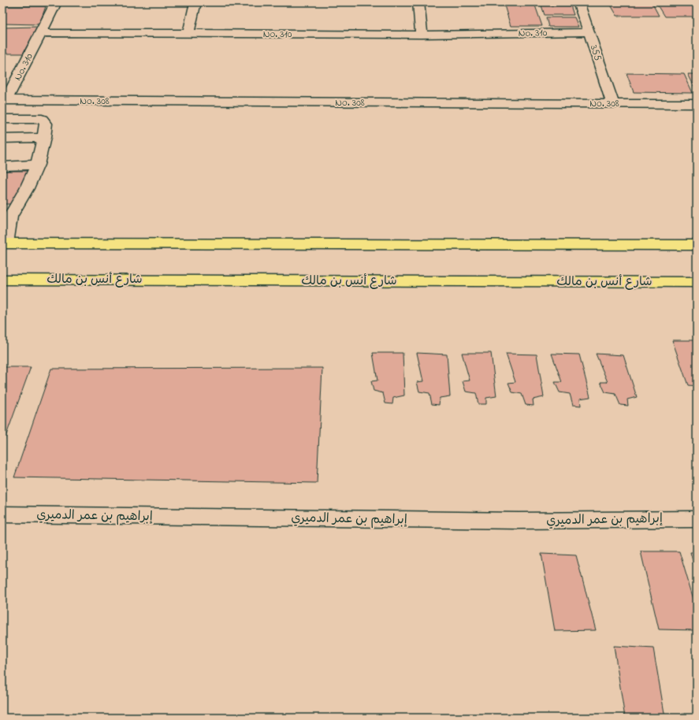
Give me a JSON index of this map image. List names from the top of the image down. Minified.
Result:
{"streets":{"main road":["شارع أنس بن مالك"],"street":["No. 310","355","No. 308","إبراهيم بن عمر الدميري"]},"crossings":[["No. 310","355"],["No. 310","No. 308"],["355","No. 308"]]}
